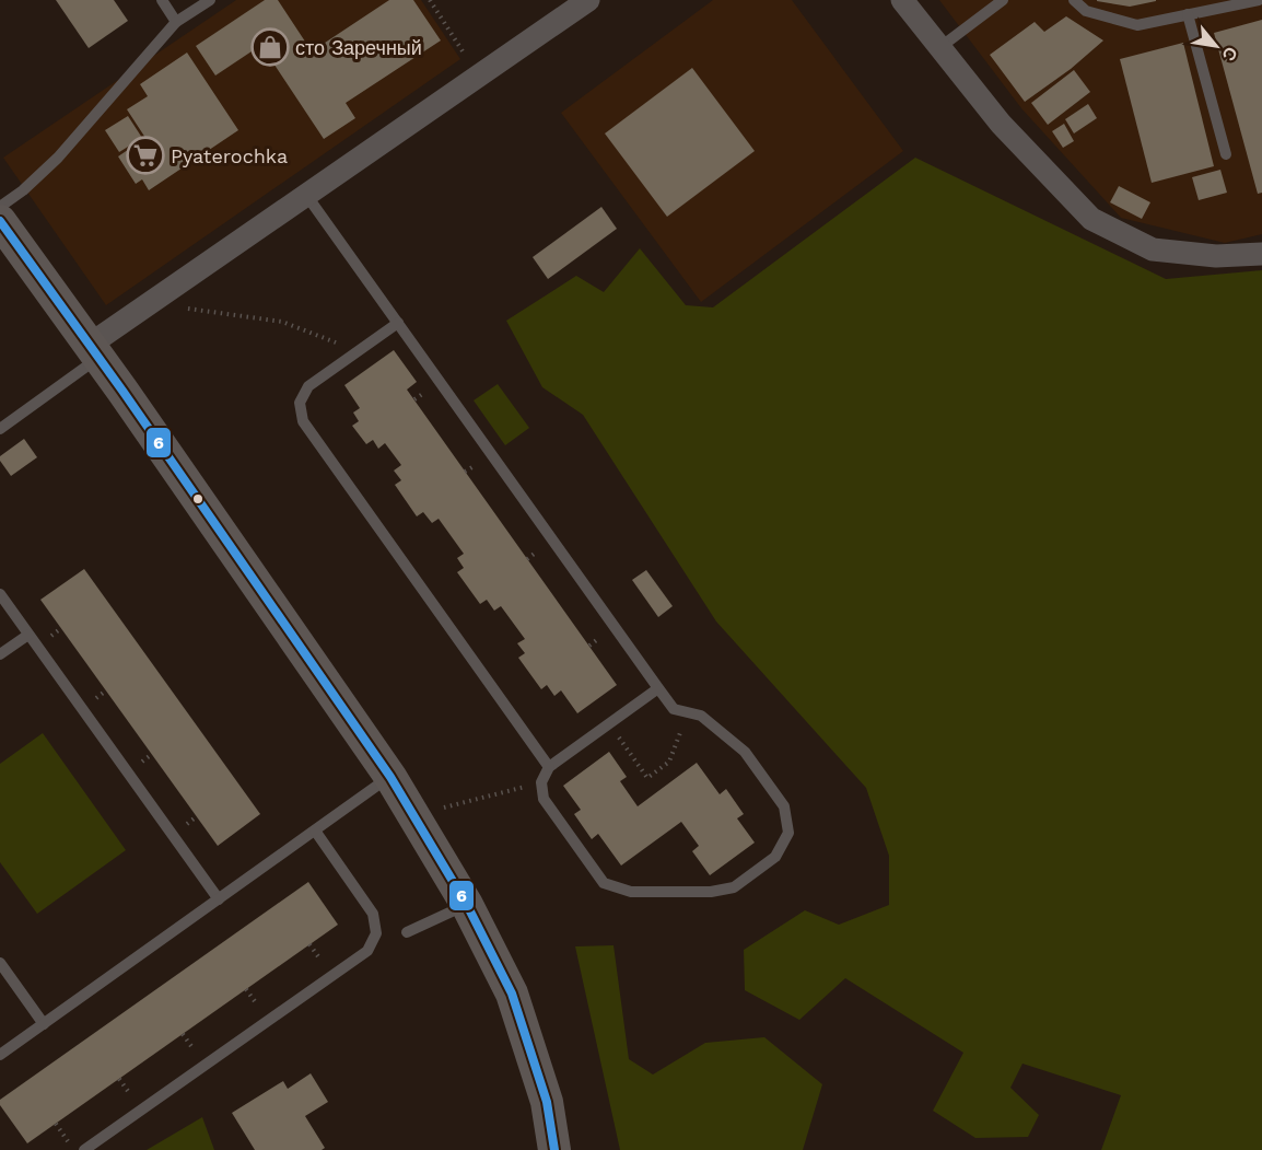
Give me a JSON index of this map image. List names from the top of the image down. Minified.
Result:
{"places":{"shop":["сто Заречный"],"supermarket":["Pyaterochka"]},"lines":["transit line 6"],"north":"bottom right"}
